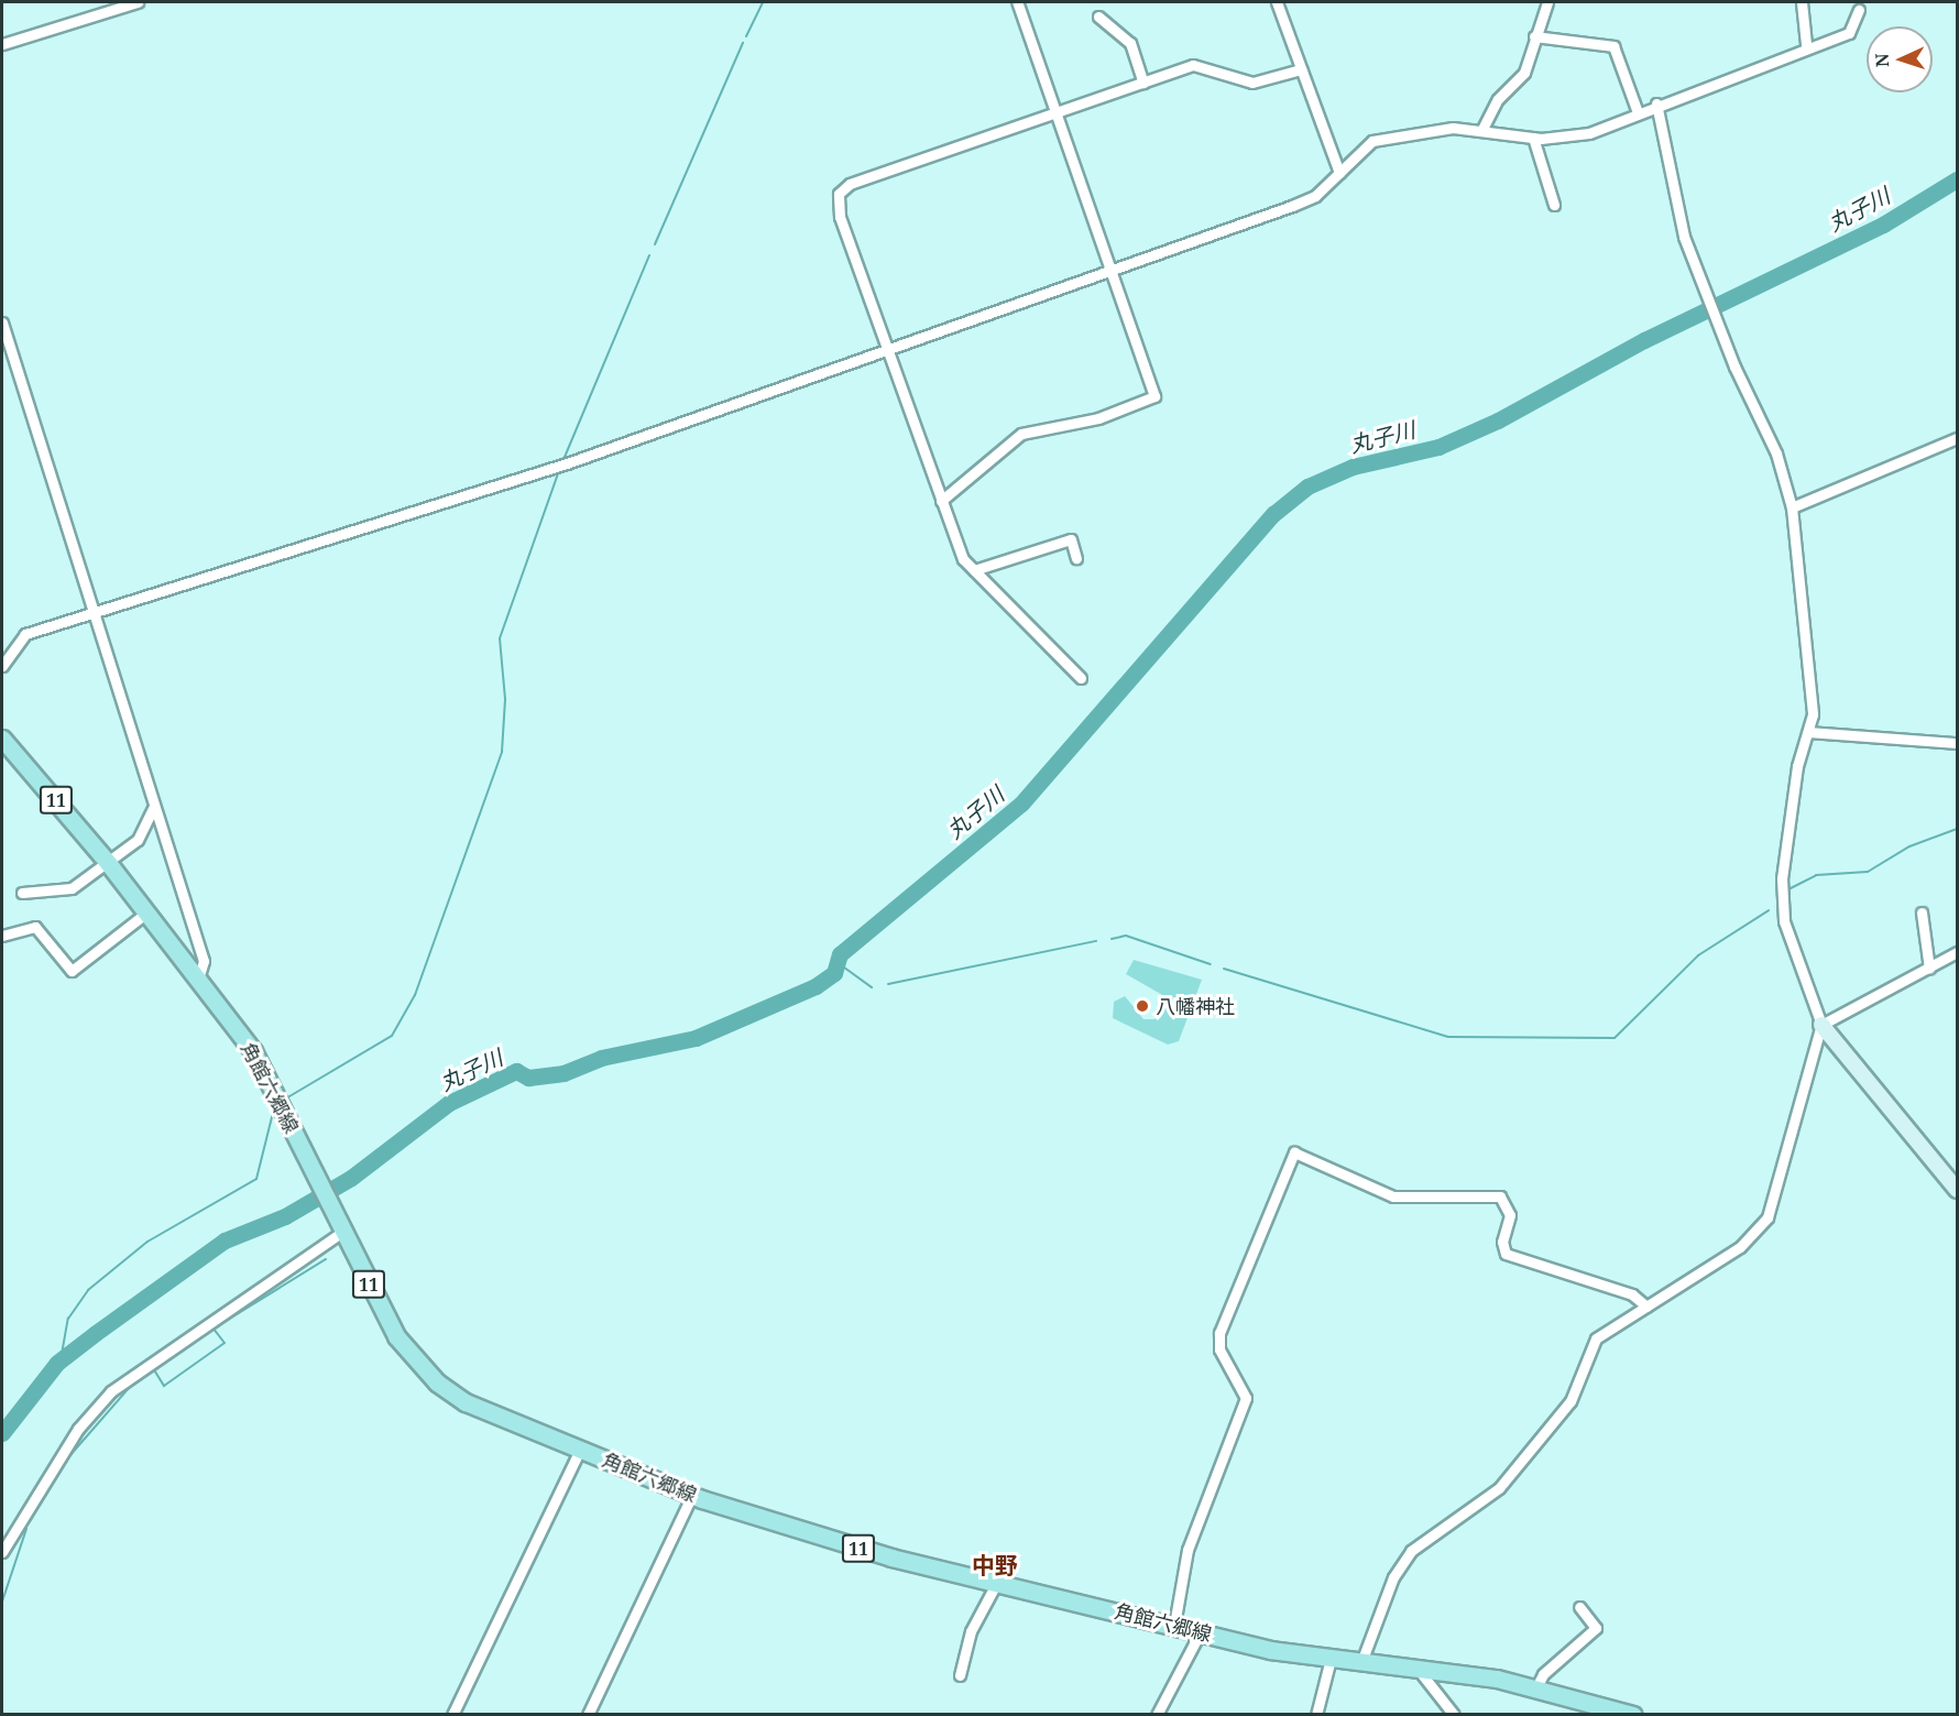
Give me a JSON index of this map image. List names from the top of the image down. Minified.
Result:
{"streets":{"main road":["11","角館六郷線"]},"districts":["中野"],"water":["丸子川"],"places":["八幡神社"],"north":"left"}
